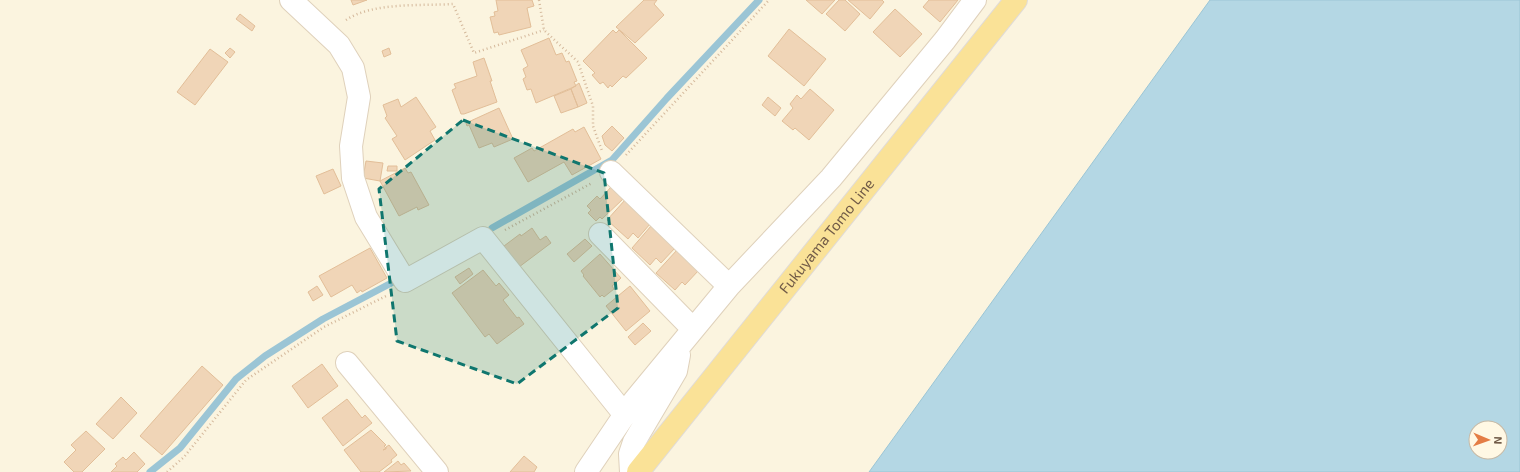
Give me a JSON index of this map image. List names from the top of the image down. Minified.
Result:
{"streets":{"main road":["Fukuyama Tomo Line"]},"north":"right"}
